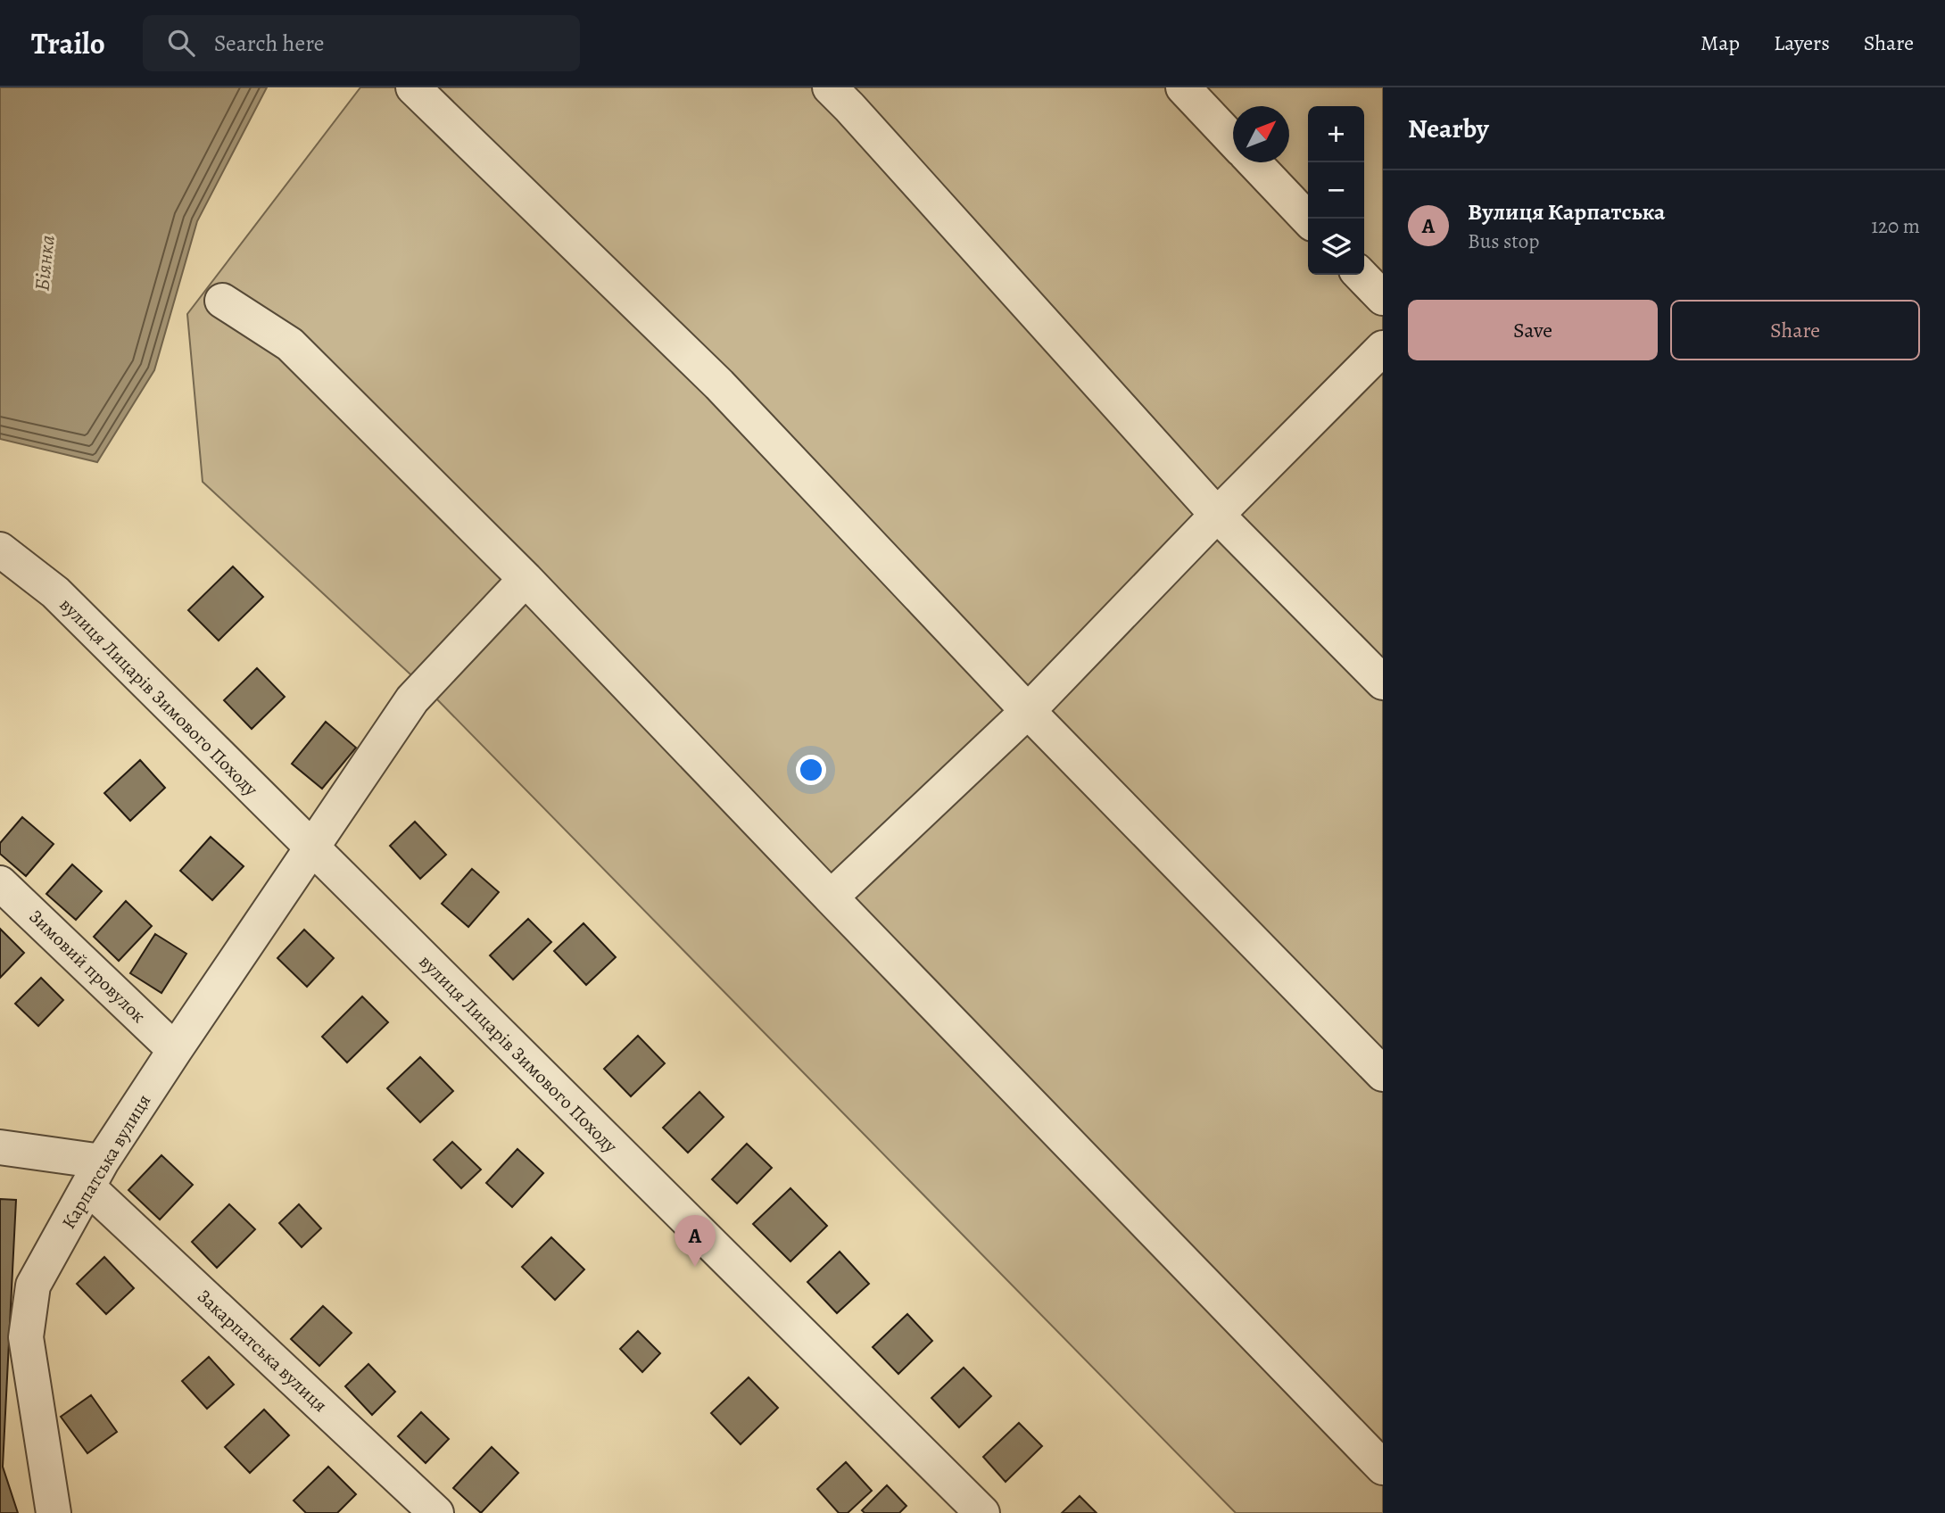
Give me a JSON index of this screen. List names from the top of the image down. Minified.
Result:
{"streets":{"street":["вулиця Лицарів Зимового Походу","Зимовий провулок","Карпатська вулиця","Закарпатська вулиця"]},"crossings":[["вулиця Лицарів Зимового Походу","Карпатська вулиця"],["Зимовий провулок","Карпатська вулиця"],["Карпатська вулиця","Закарпатська вулиця"]],"water":["Біянка"],"north":"top right","page":{"header":"Trailo","search":"Search here","nav":["Map","Layers","Share"],"heading":"Nearby","map_buttons":["+","−"],"list":[{"mark":"A","name":"Вулиця Карпатська","note":"Bus stop","value":"120 m"}],"buttons":["Save","Share"],"pins":"A"}}
